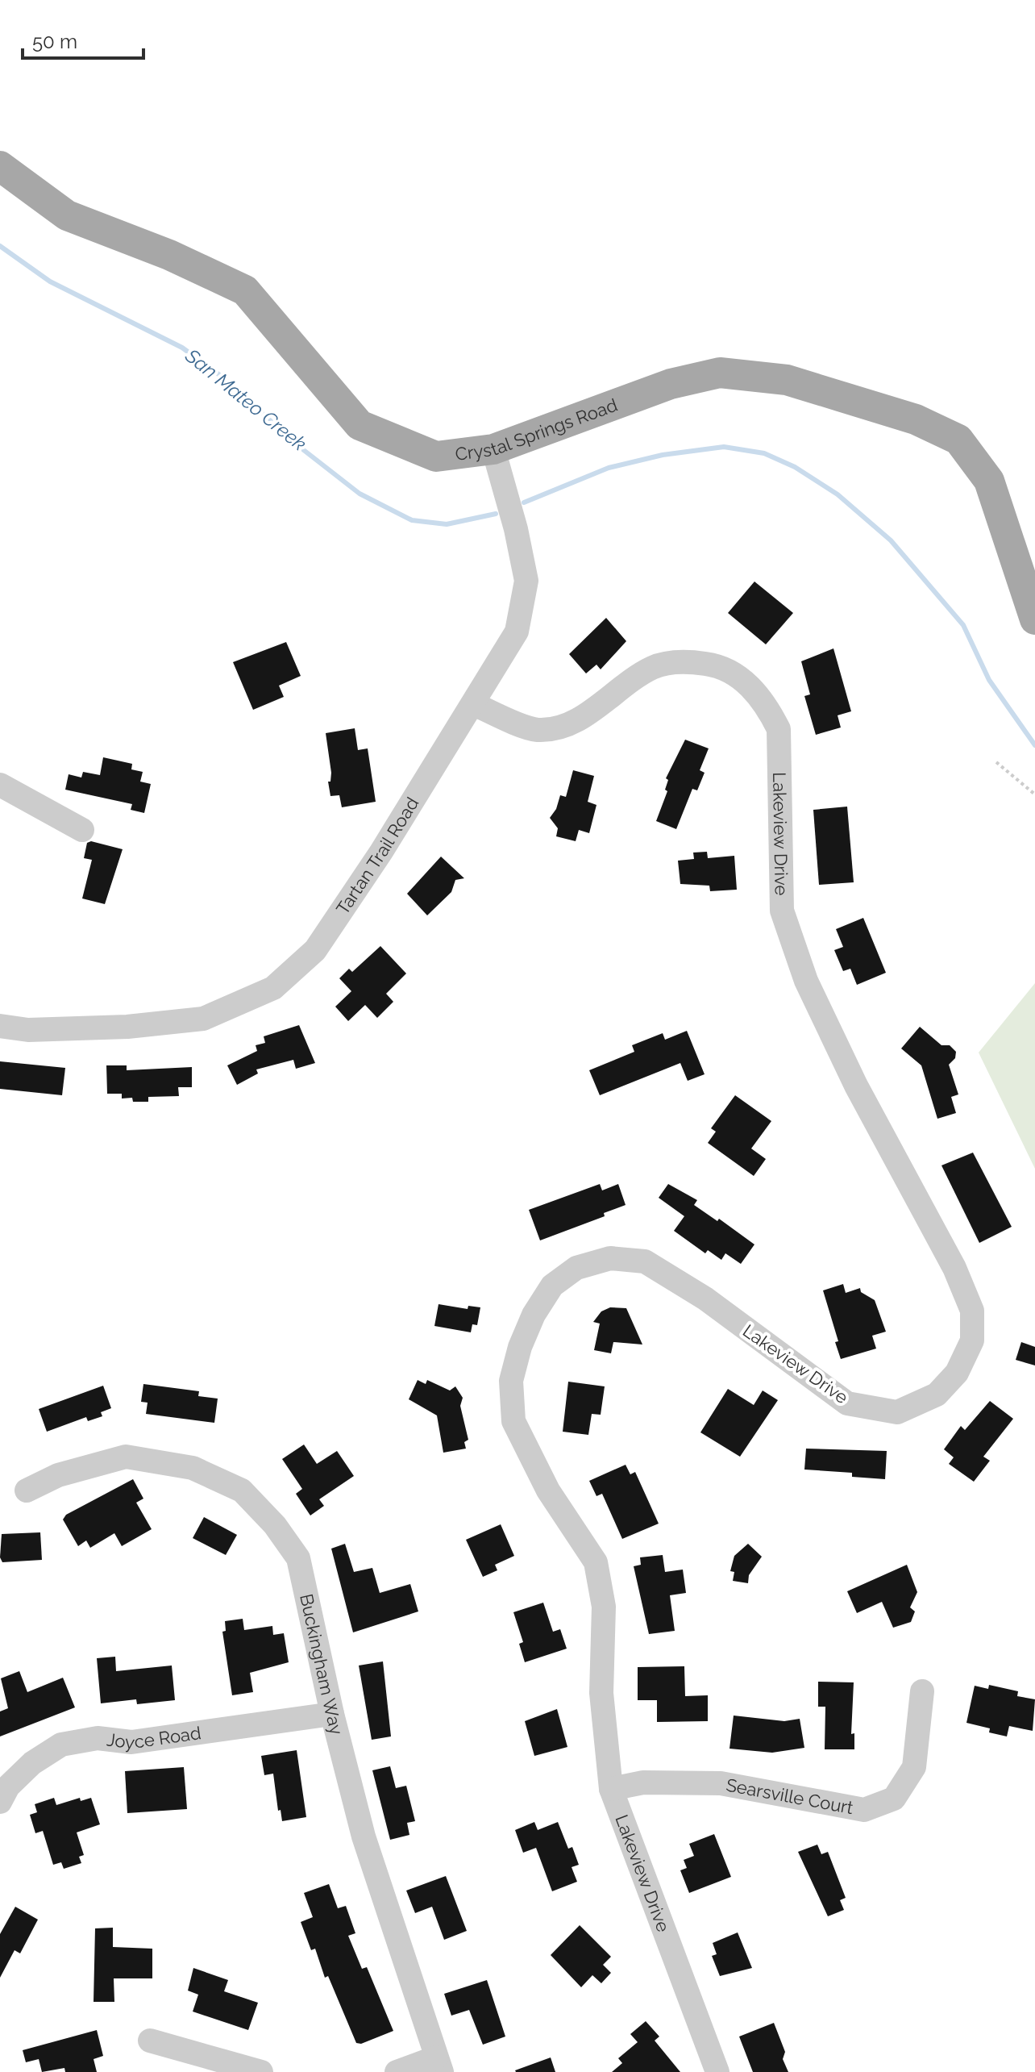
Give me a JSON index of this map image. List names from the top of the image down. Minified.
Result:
{"streets":{"main road":["Crystal Springs Road"],"street":["Lakeview Drive","Tartan Trail Road","Buckingham Way","Joyce Road","Searsville Court"]},"crossings":[["Crystal Springs Road","Tartan Trail Road"],["Lakeview Drive","Tartan Trail Road"],["Lakeview Drive","Searsville Court"],["Buckingham Way","Joyce Road"]],"water":["San Mateo Creek"],"scale_bar":"50 m"}
